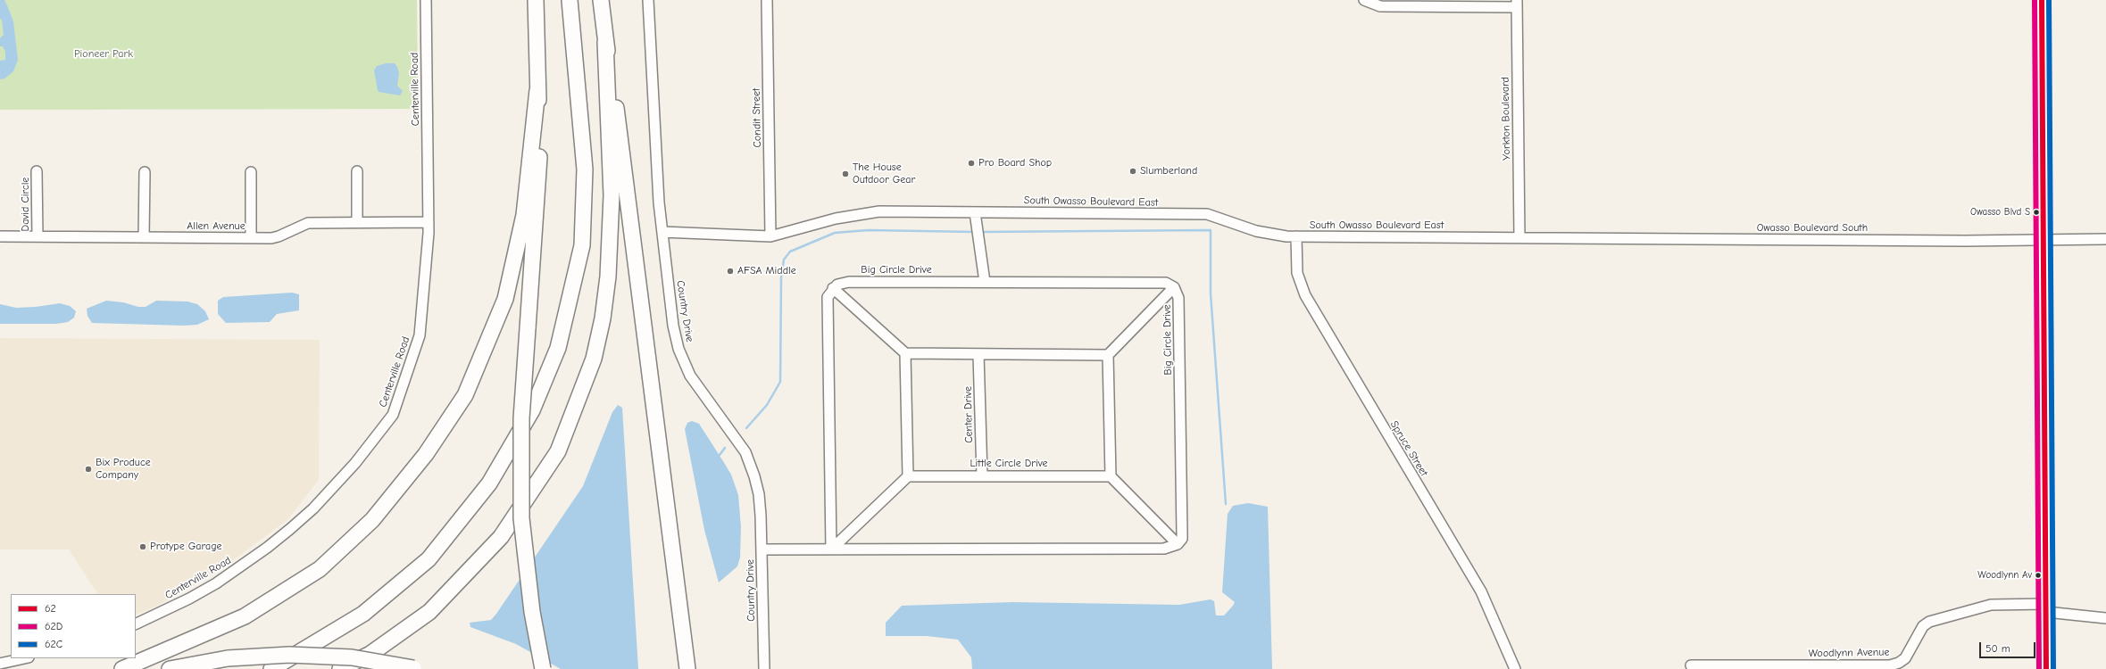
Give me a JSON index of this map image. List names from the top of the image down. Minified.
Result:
{"streets":{"street":["Centerville Road","Condit Street","Yorkton Boulevard","South Owasso Boulevard East","David Circle","Allen Avenue","Owasso Boulevard South","Big Circle Drive","Country Drive","Center Drive","Spruce Street","Little Circle Drive","Woodlynn Avenue"]},"crossings":[["Centerville Road","Allen Avenue"],["Condit Street","South Owasso Boulevard East"],["Yorkton Boulevard","South Owasso Boulevard East"],["Yorkton Boulevard","Owasso Boulevard South"],["South Owasso Boulevard East","Owasso Boulevard South"],["South Owasso Boulevard East","Country Drive"],["South Owasso Boulevard East","Spruce Street"],["David Circle","Allen Avenue"],["Center Drive","Little Circle Drive"]],"parks":["Pioneer Park"],"places":["Pro Board Shop","Slumberland","The House Outdoor Gear","Owasso Blvd S","AFSA Middle","Bix Produce Company","Protype Garage","Woodlynn Av"],"lines":["transit line 62","transit line 62D","transit line 62C"],"legend":["62","62D","62C"],"scale_bar":"50 m"}
